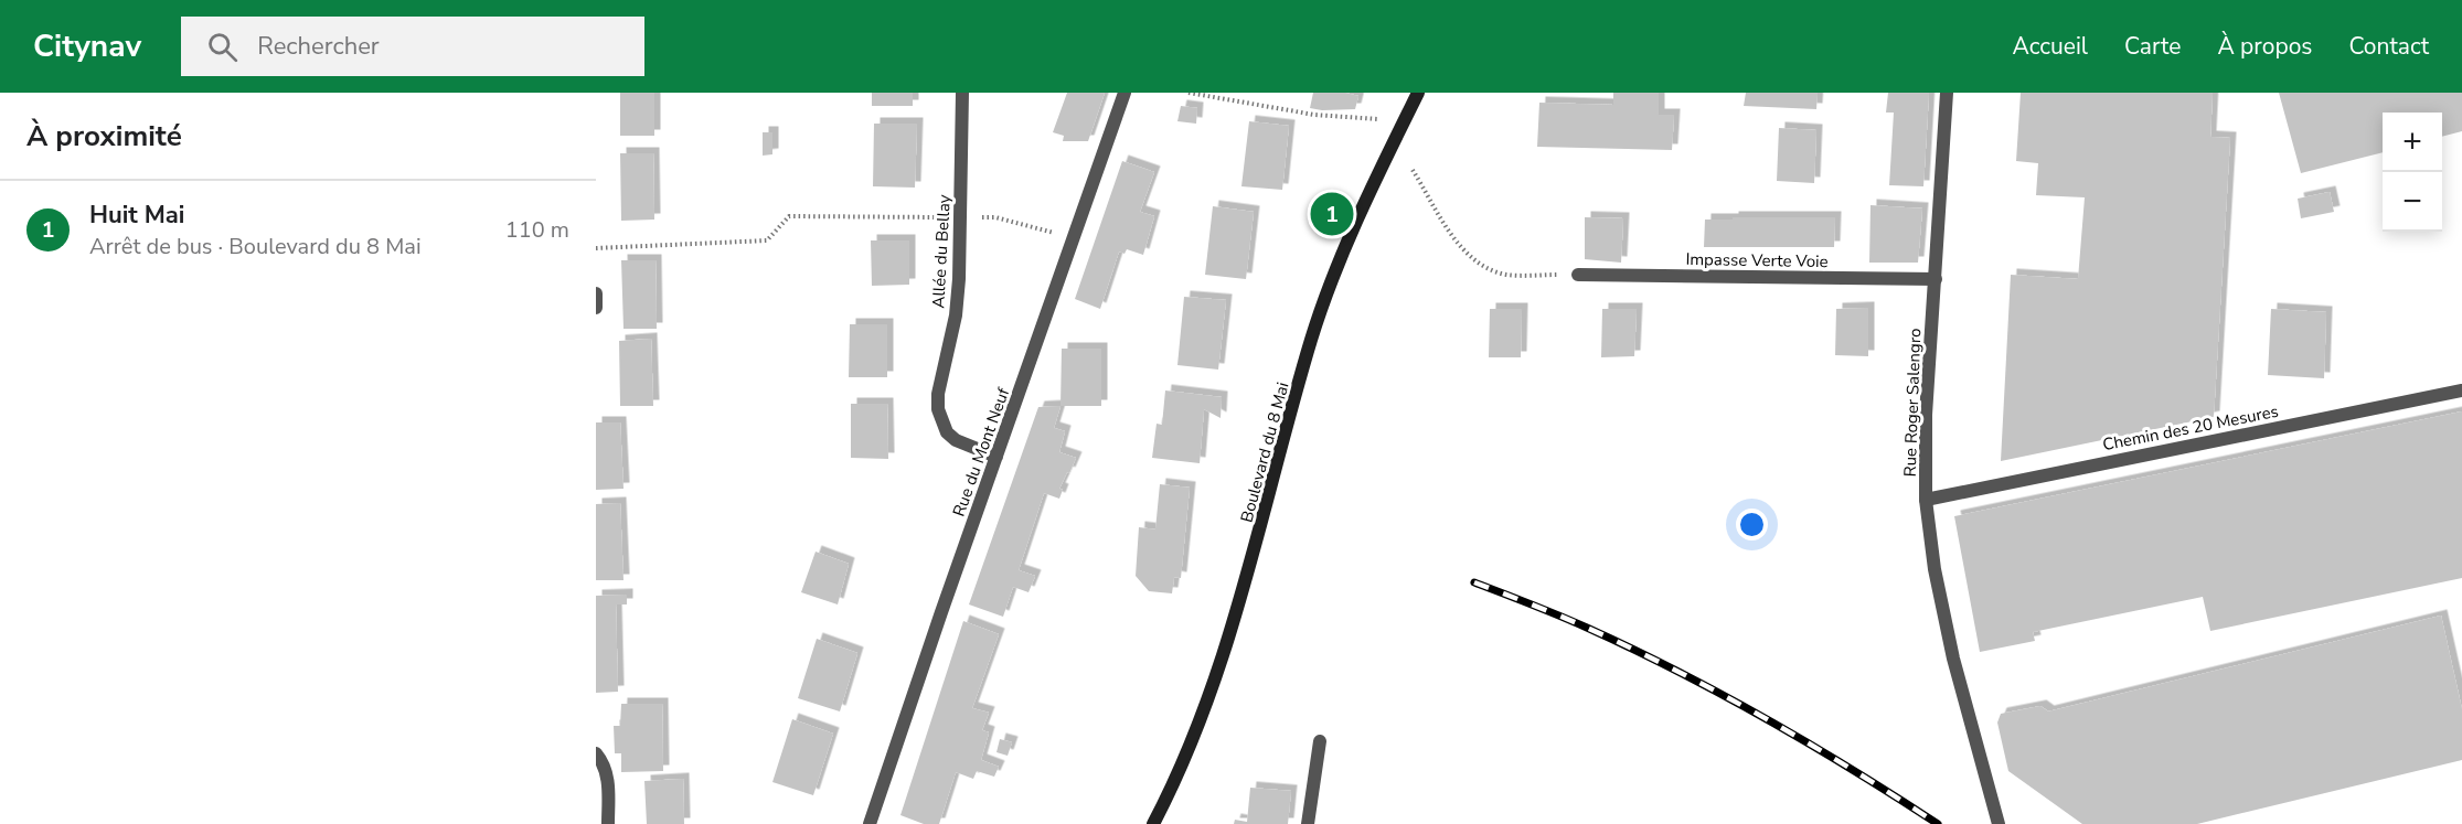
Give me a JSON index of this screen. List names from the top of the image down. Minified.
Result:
{"streets":{"main road":["Boulevard du 8 Mai"],"street":["Allée du Bellay","Impasse Verte Voie","Rue Roger Salengro","Chemin des 20 Mesures","Rue du Mont Neuf"]},"crossings":[["Allée du Bellay","Rue du Mont Neuf"],["Impasse Verte Voie","Rue Roger Salengro"],["Rue Roger Salengro","Chemin des 20 Mesures"]],"page":{"header":"Citynav","search":"Rechercher","nav":["Accueil","Carte","À propos","Contact"],"heading":"À proximité","map_buttons":["+","−"],"list":[{"mark":"1","name":"Huit Mai","note":"Arrêt de bus · Boulevard du 8 Mai","value":"110 m"}],"pins":"1"}}
